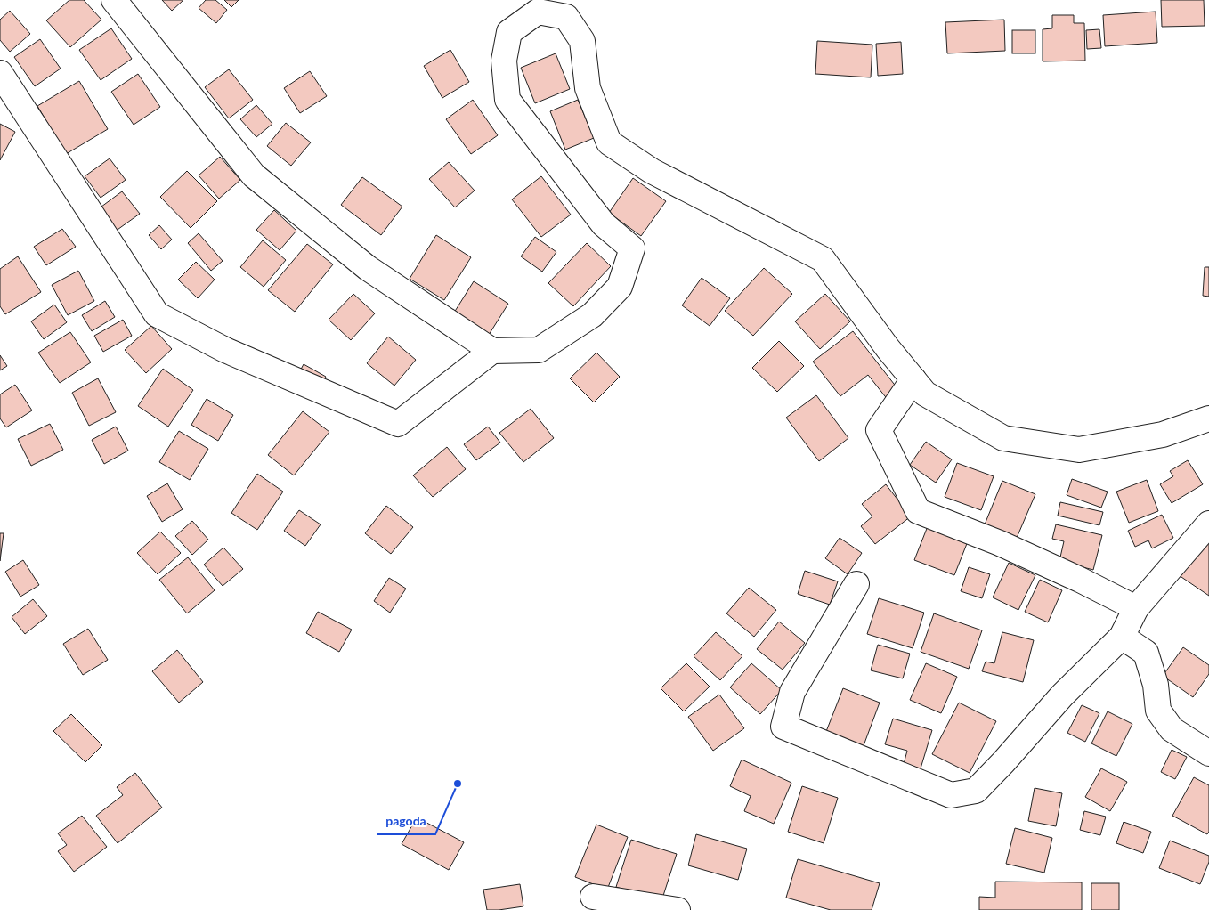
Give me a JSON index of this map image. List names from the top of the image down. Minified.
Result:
{"places":["pagoda"]}
